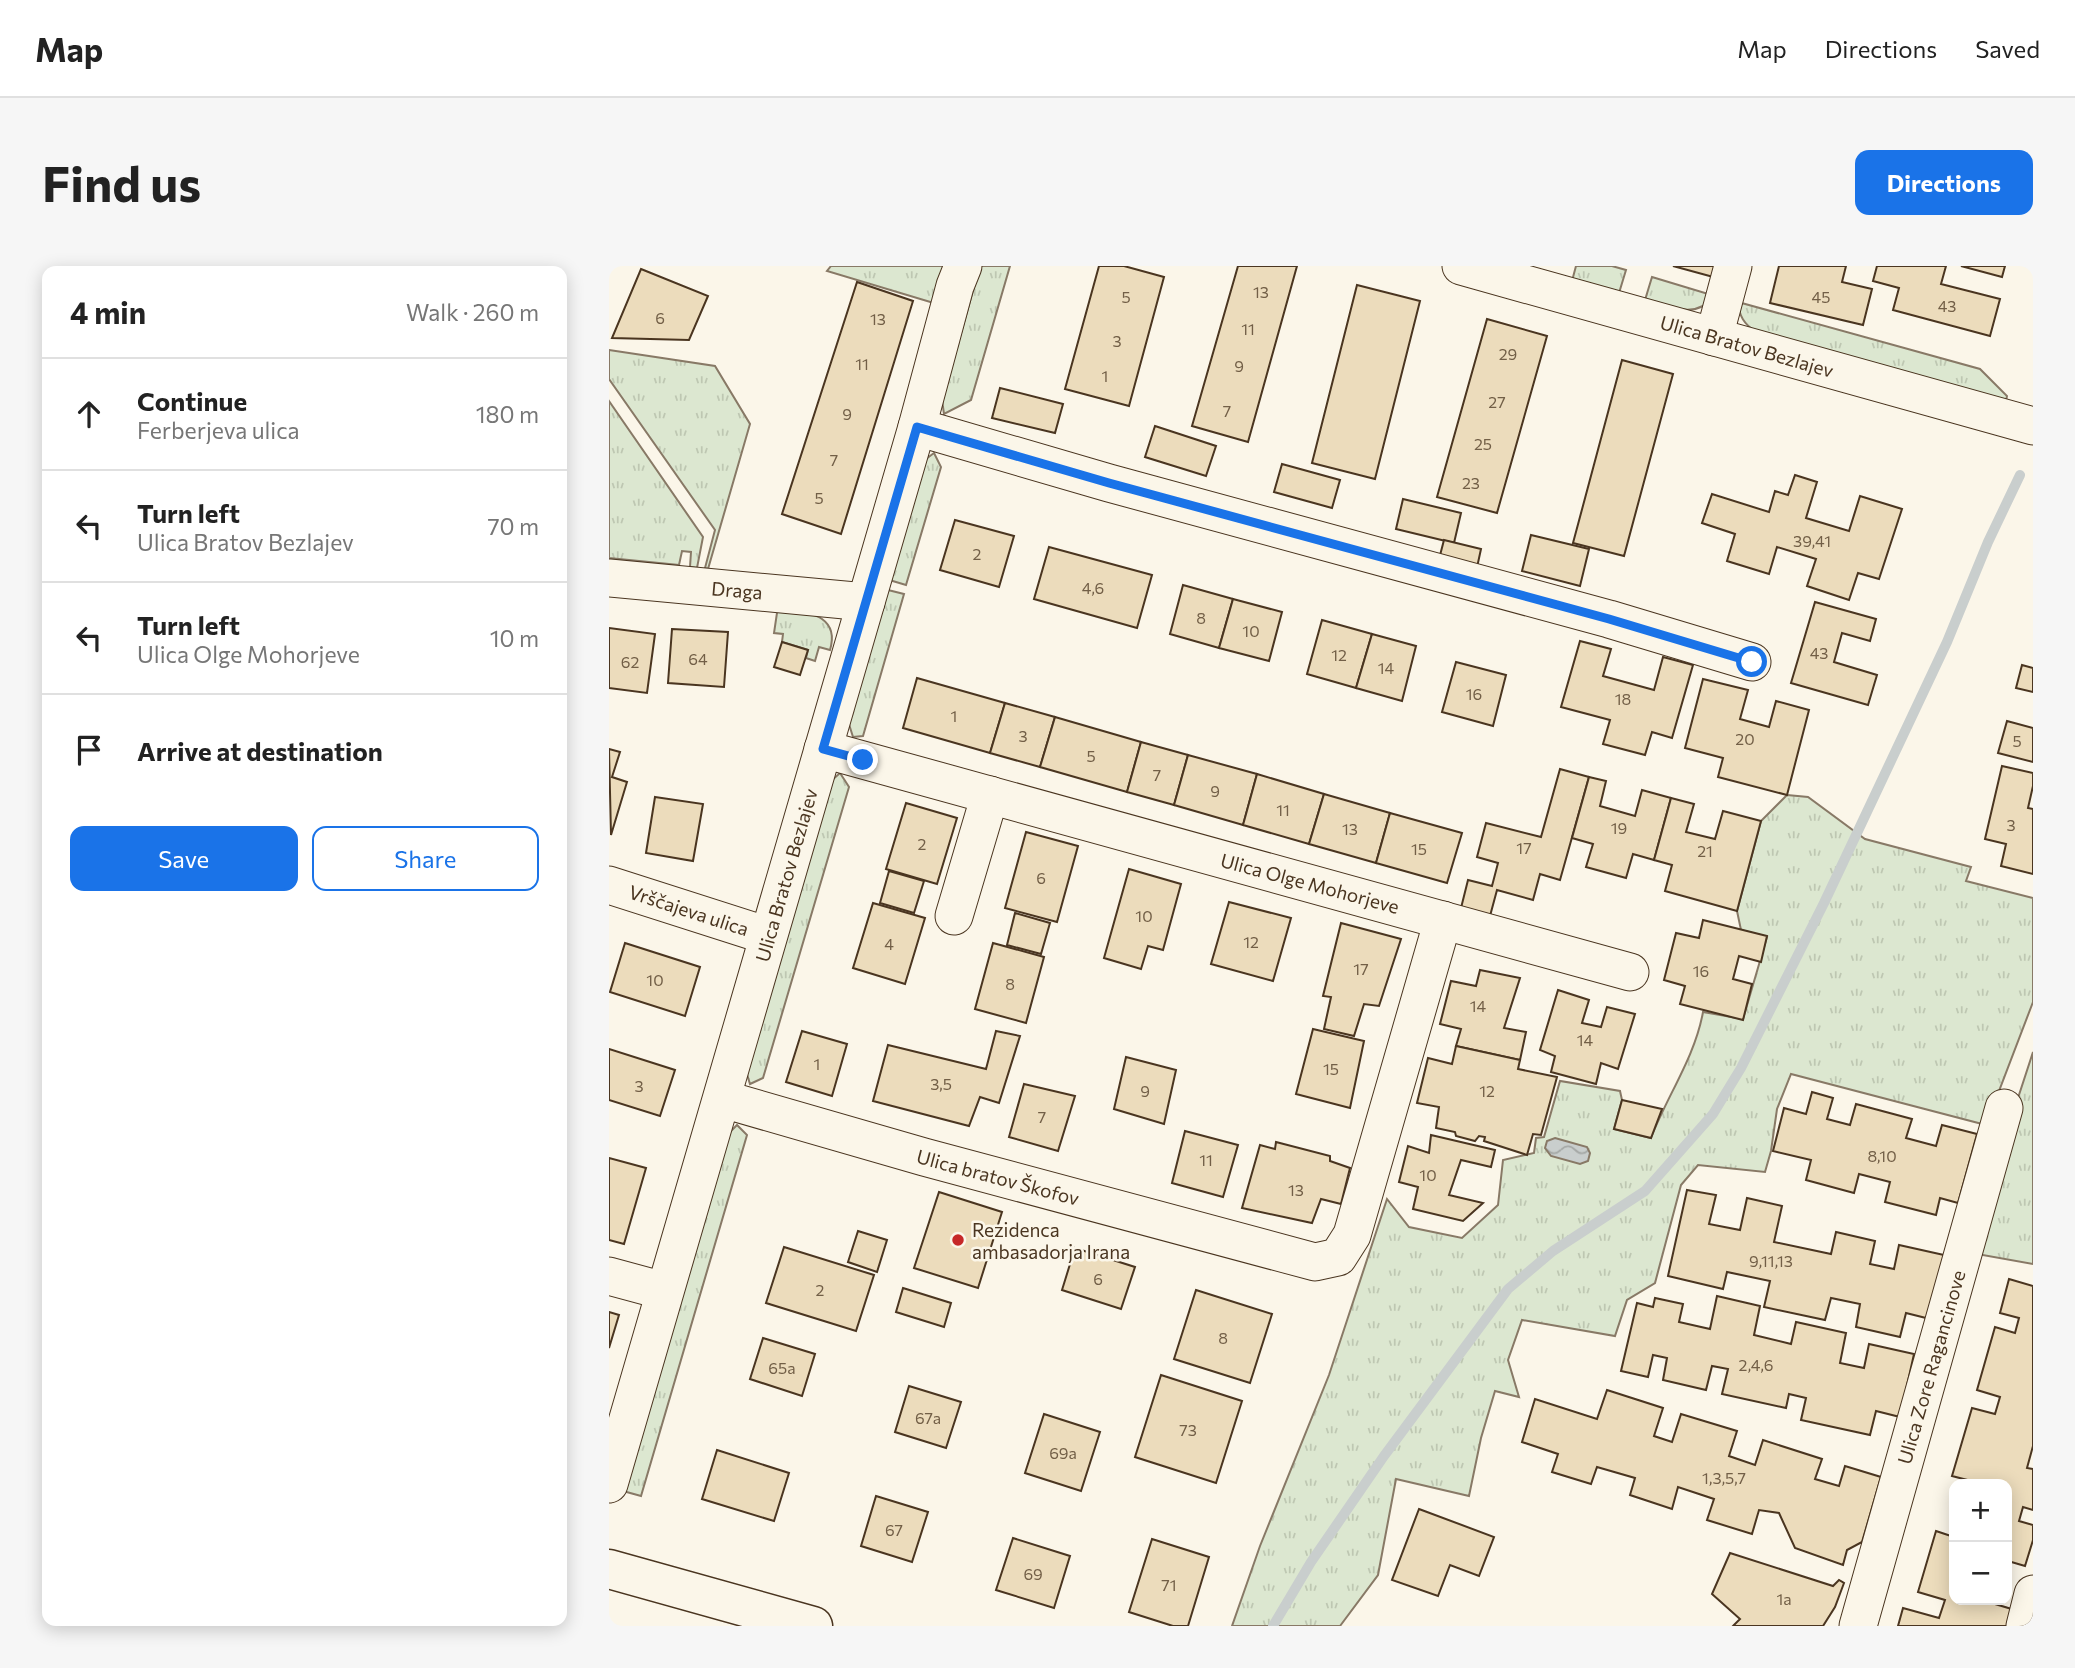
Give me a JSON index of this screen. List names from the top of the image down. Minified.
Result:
{"streets":{"street":["Ulica Bratov Bezlajev","Draga","Ulica Olge Mohorjeve","Vrščajeva ulica","Ulica bratov Škofov","Ulica Zore Ragancinove"]},"crossings":[["Ulica Bratov Bezlajev","Draga"],["Ulica Bratov Bezlajev","Ulica Olge Mohorjeve"],["Ulica Bratov Bezlajev","Vrščajeva ulica"],["Ulica Bratov Bezlajev","Ulica bratov Škofov"],["Ulica Olge Mohorjeve","Ulica bratov Škofov"]],"places":["Rezidenca ambasadorja Irana"],"house_numbers":["13","5","45","43","6","13","11","3","29","11","9","1","27","7","9","25","7","23","5","39,41","2","4,6","8","10","43","12","64","62","14","16","18","1","3","20","5","5","7","9","11","3","19","13","2","17","15","21","6","10","12","4","17","16","10","8","14","14","1","15","3,5","3","9","12","7","8,10","11","10","13","9,11,13","6","2","8","2,4,6","65a","67a","73","69a","1,3,5,7","67","69","71","1a"],"page":{"header":"Map","nav":["Map","Directions","Saved"],"buttons":["Directions",["Save","Share"]],"title":"Find us","heading":["4 min","Walk · 260 m"],"list":[["Continue","Ferberjeva ulica","180 m"],["Turn left","Ulica Bratov Bezlajev","70 m"],["Turn left","Ulica Olge Mohorjeve","10 m"],"Arrive at destination"],"map_buttons":["+","−"]}}
